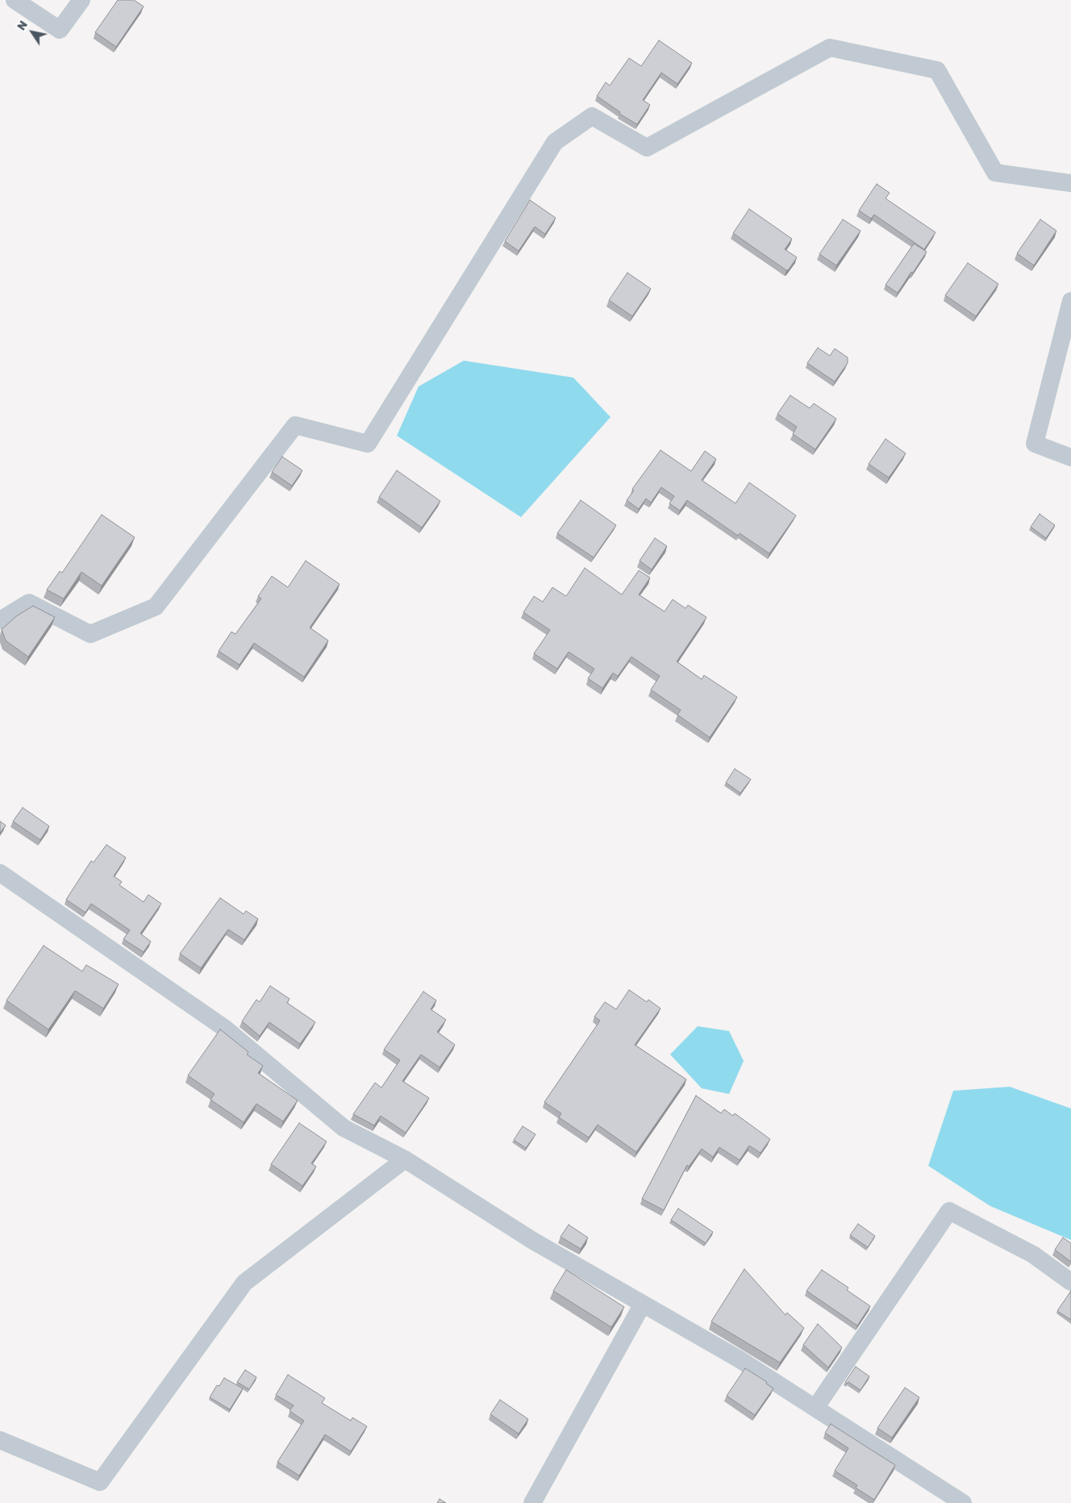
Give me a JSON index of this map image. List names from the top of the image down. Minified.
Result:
{"north":"top left"}
